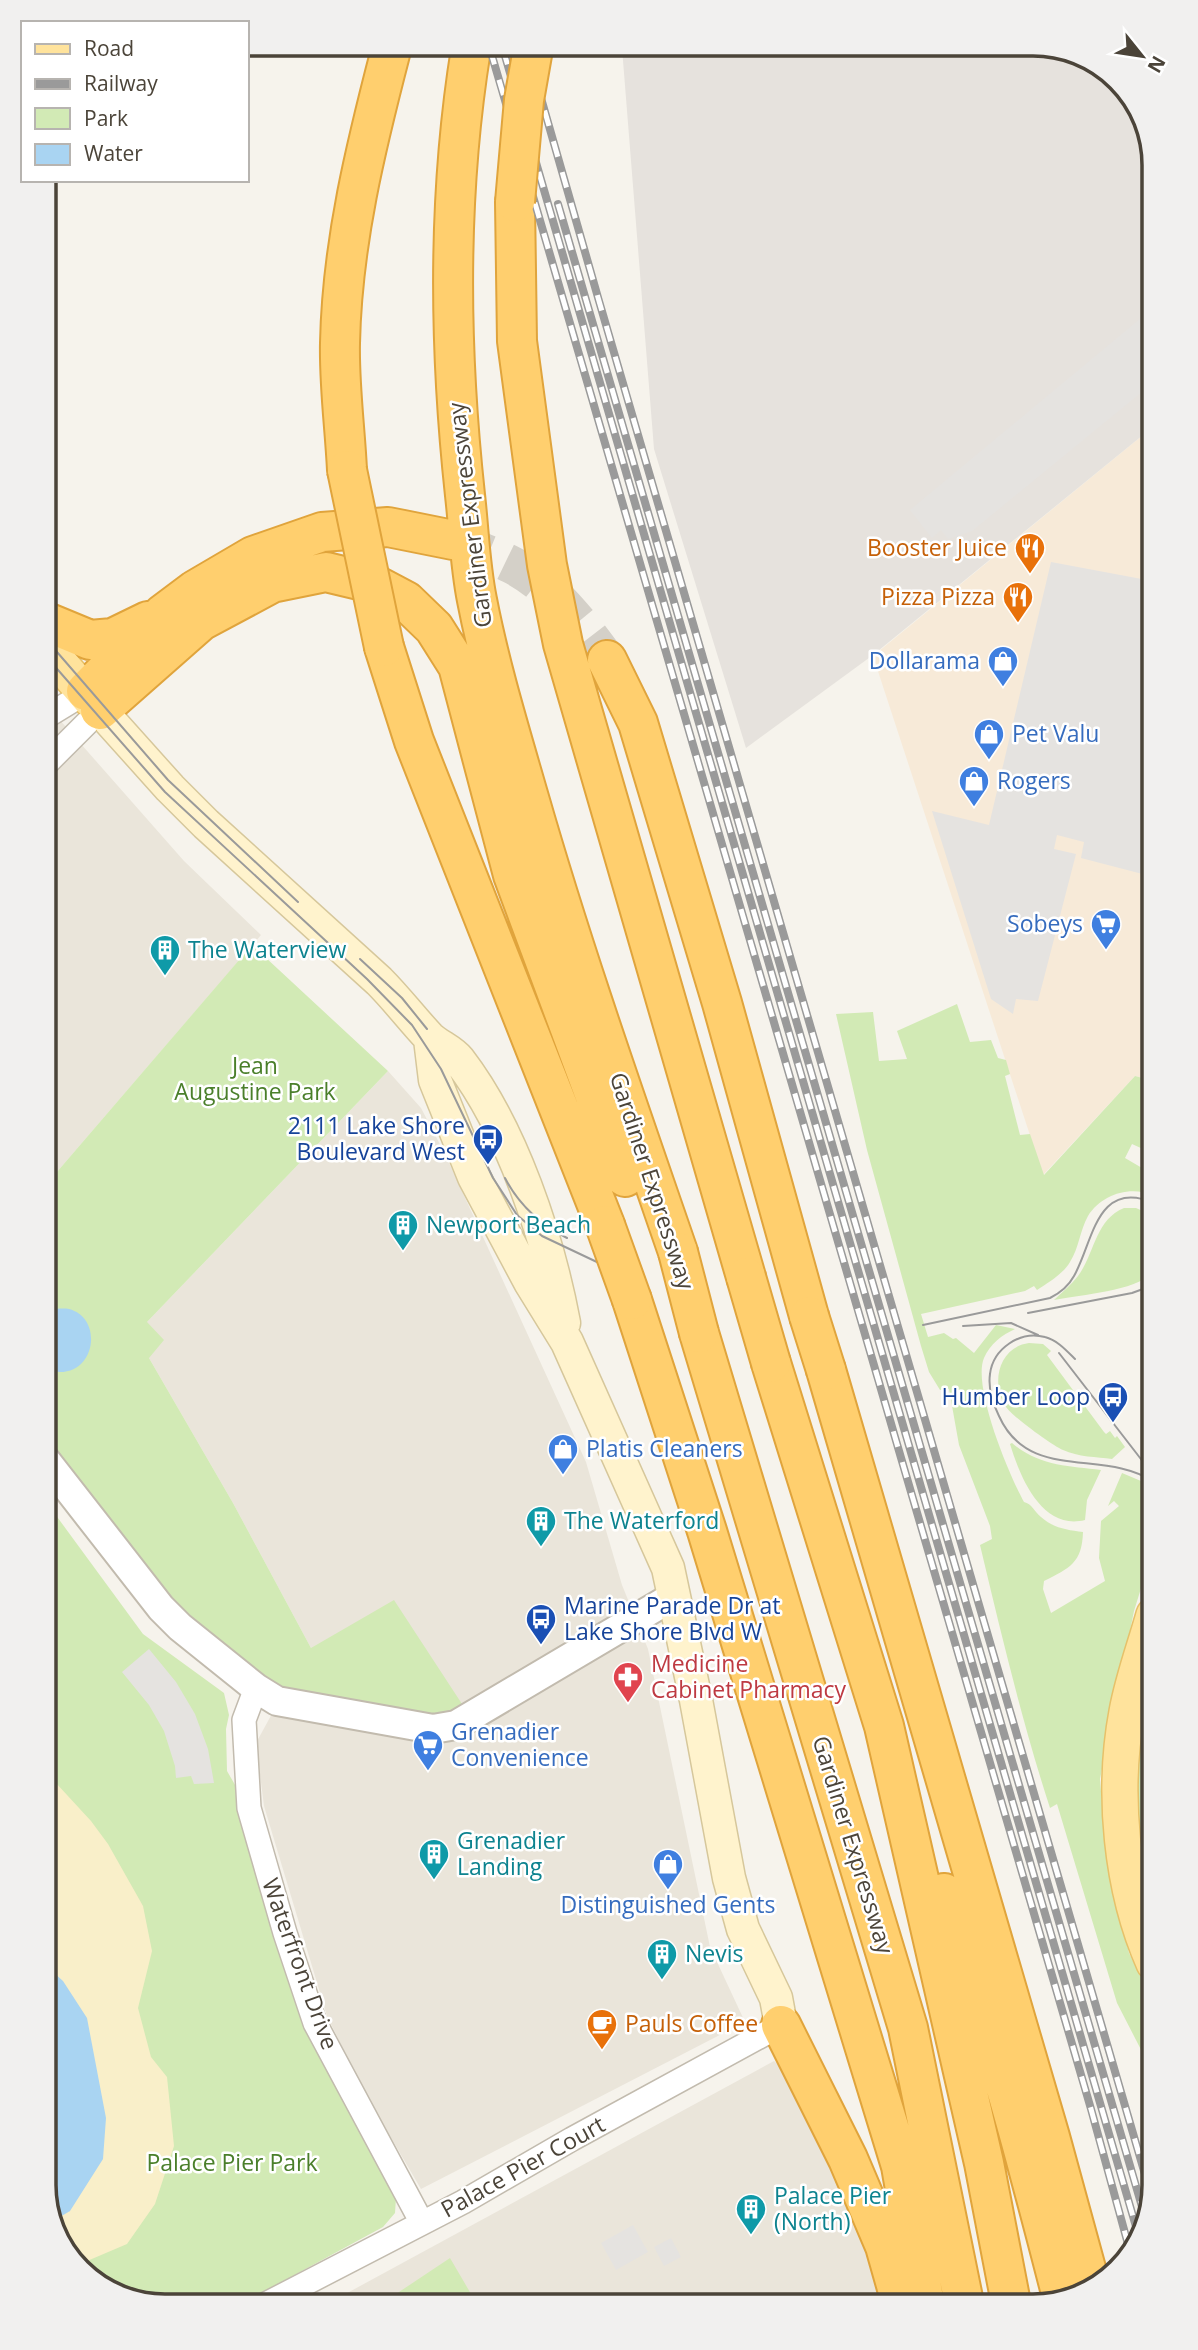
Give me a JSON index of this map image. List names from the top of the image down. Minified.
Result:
{"streets":{"highway":["Gardiner Expressway"],"street":["Waterfront Drive","Palace Pier Court"]},"crossings":[["Waterfront Drive","Palace Pier Court"]],"parks":["Jean Augustine Park","Palace Pier Park"],"places":{"restaurant":["Booster Juice","Pizza Pizza"],"shop":["Dollarama","Pet Valu","Rogers","Platis Cleaners","Distinguished Gents"],"supermarket":["Sobeys","Grenadier Convenience"],"building":["The Waterview","Newport Beach","The Waterford","Grenadier Landing","Nevis","Palace Pier (North)"],"bus stop":["2111 Lake Shore Boulevard West","Humber Loop","Marine Parade Dr at Lake Shore Blvd W"],"pharmacy":["Medicine Cabinet Pharmacy"],"cafe":["Pauls Coffee"]},"legend":["Road","Railway","Park","Water"],"north":"bottom right"}
